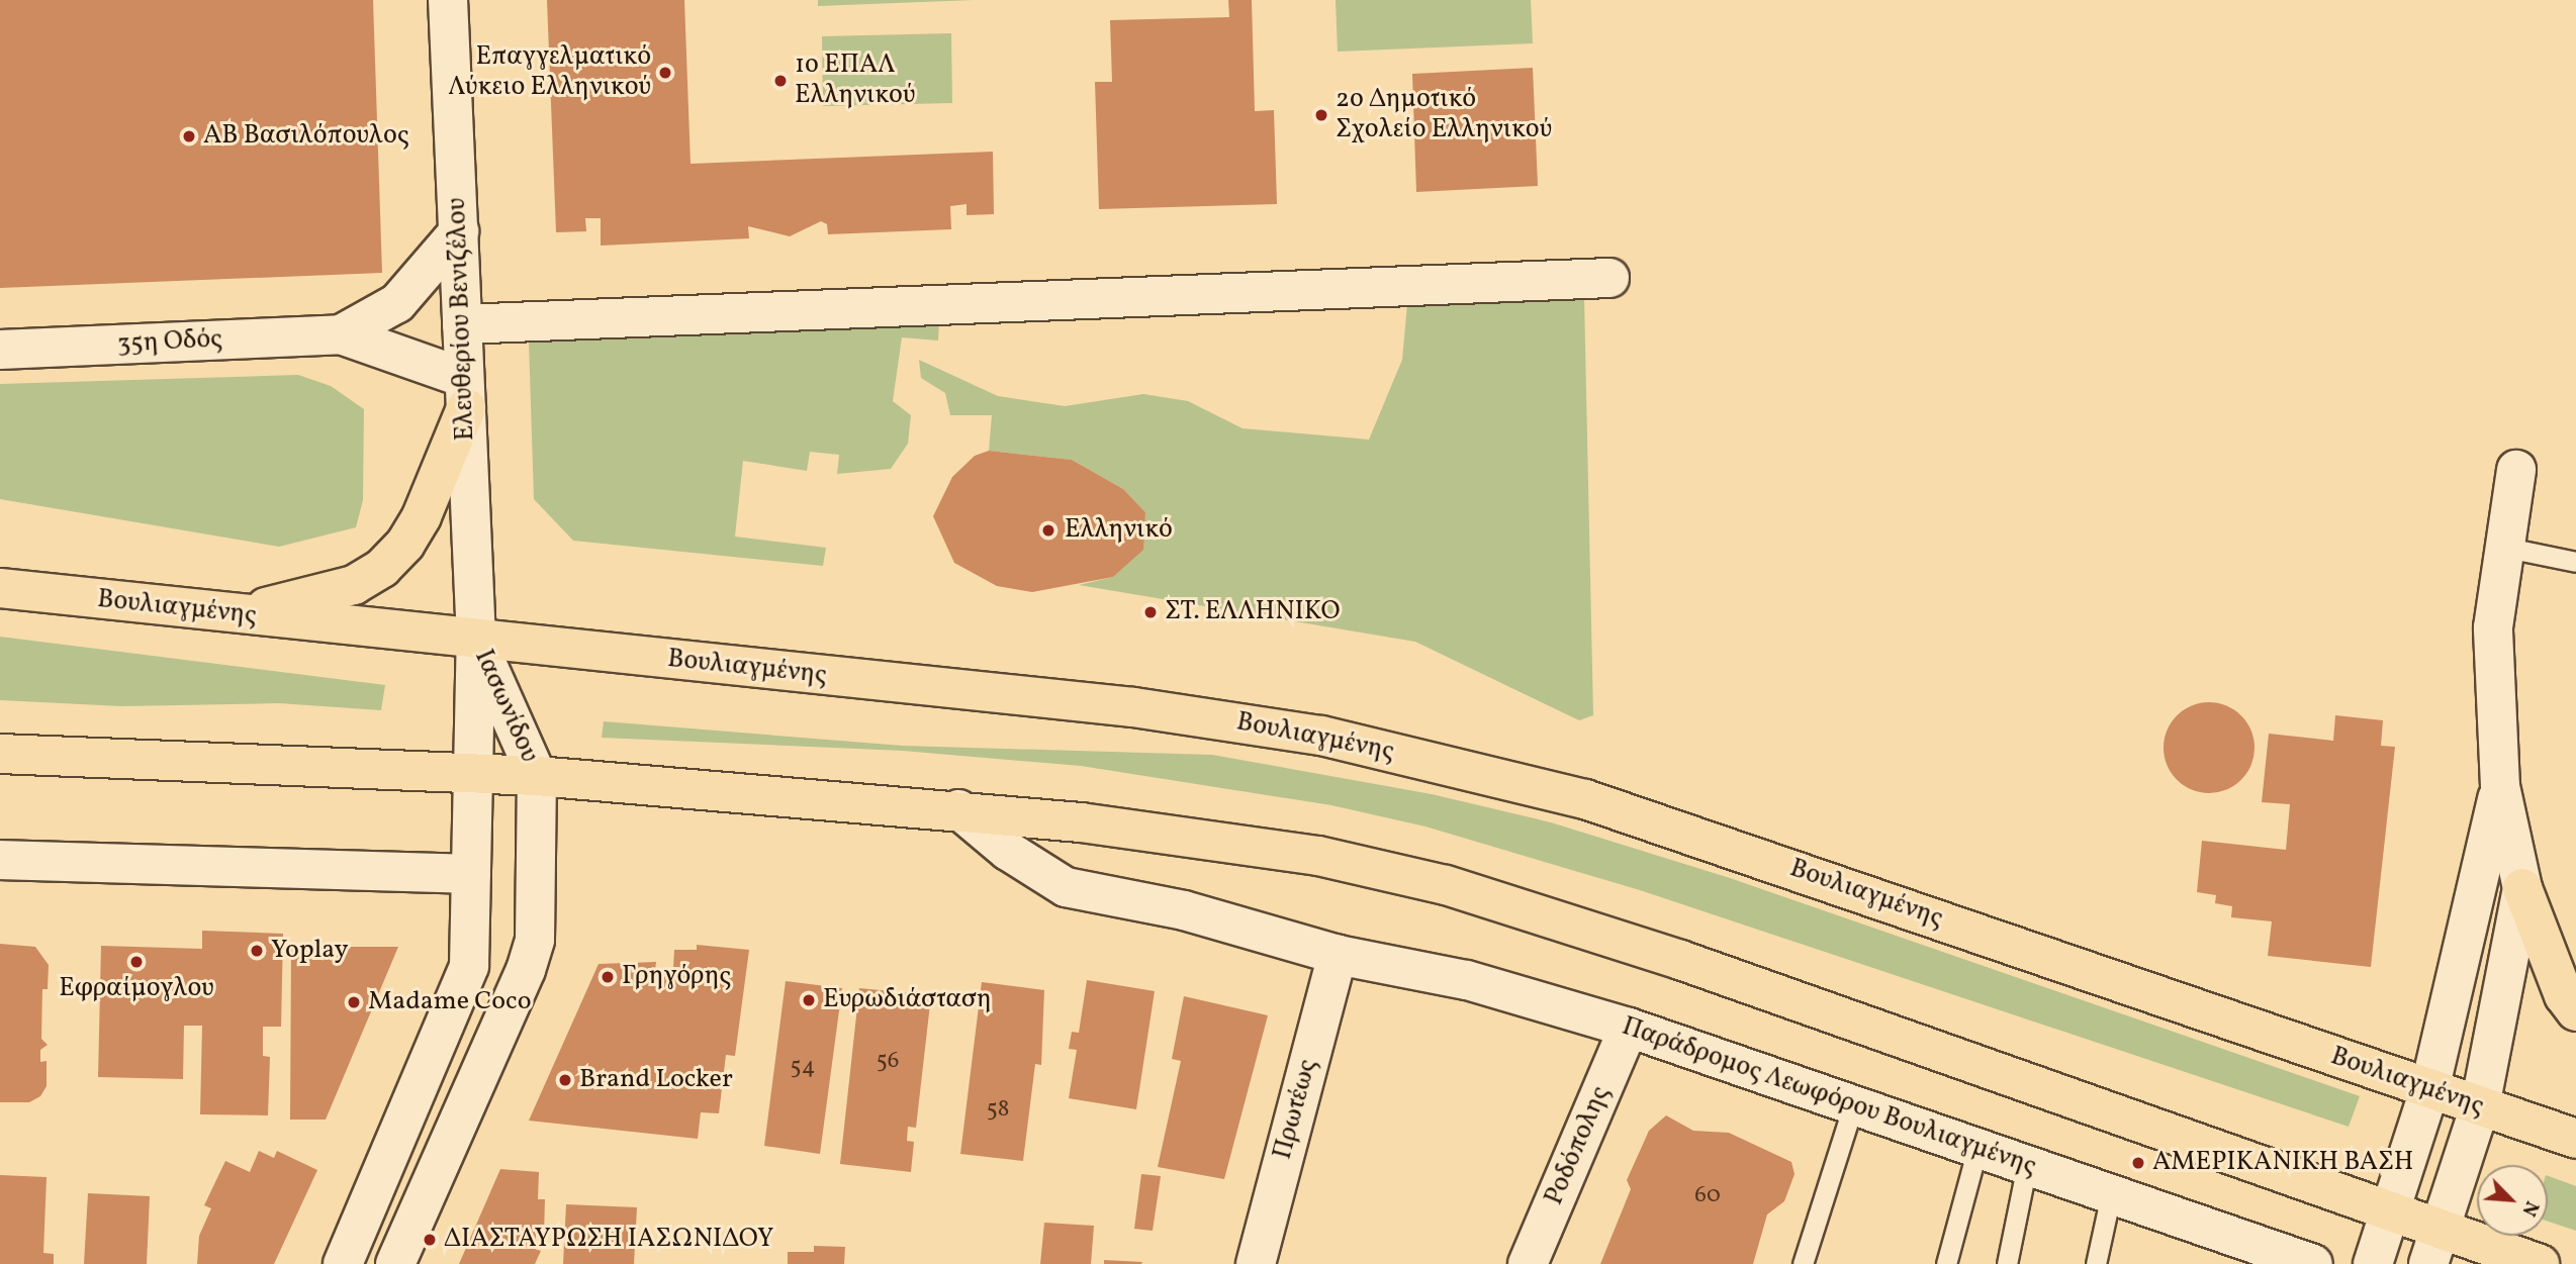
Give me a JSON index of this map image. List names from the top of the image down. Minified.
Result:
{"streets":{"main road":["Βουλιαγμένης"],"street":["Ελευθερίου Βενιζέλου","35η Οδός","Ιασωνίδου","Παράδρομος Λεωφόρου Βουλιαγμένης","Πρωτέως","Ροδόπολης"]},"crossings":[["Ελευθερίου Βενιζέλου","35η Οδός"],["Ελευθερίου Βενιζέλου","Βουλιαγμένης"],["Ελευθερίου Βενιζέλου","Ιασωνίδου"],["Βουλιαγμένης","Ιασωνίδου"],["Παράδρομος Λεωφόρου Βουλιαγμένης","Πρωτέως"],["Παράδρομος Λεωφόρου Βουλιαγμένης","Ροδόπολης"]],"places":["Επαγγελματικό Λύκειο Ελληνικού","1ο ΕΠΑΛ Ελληνικού","2ο Δημοτικό Σχολείο Ελληνικού","ΑΒ Βασιλόπουλος","Ελληνικό","ΣΤ. ΕΛΛΗΝΙΚΟ","Yoplay","Εφραίμογλου","Γρηγόρης","Ευρωδιάσταση","Madame Coco","Brand Locker","ΑΜΕΡΙΚΑΝΙΚΗ ΒΑΣΗ","ΔΙΑΣΤΑΥΡΩΣΗ ΙΑΣΩΝΙΔΟΥ"],"house_numbers":["56","54","58","60"],"north":"bottom right"}
